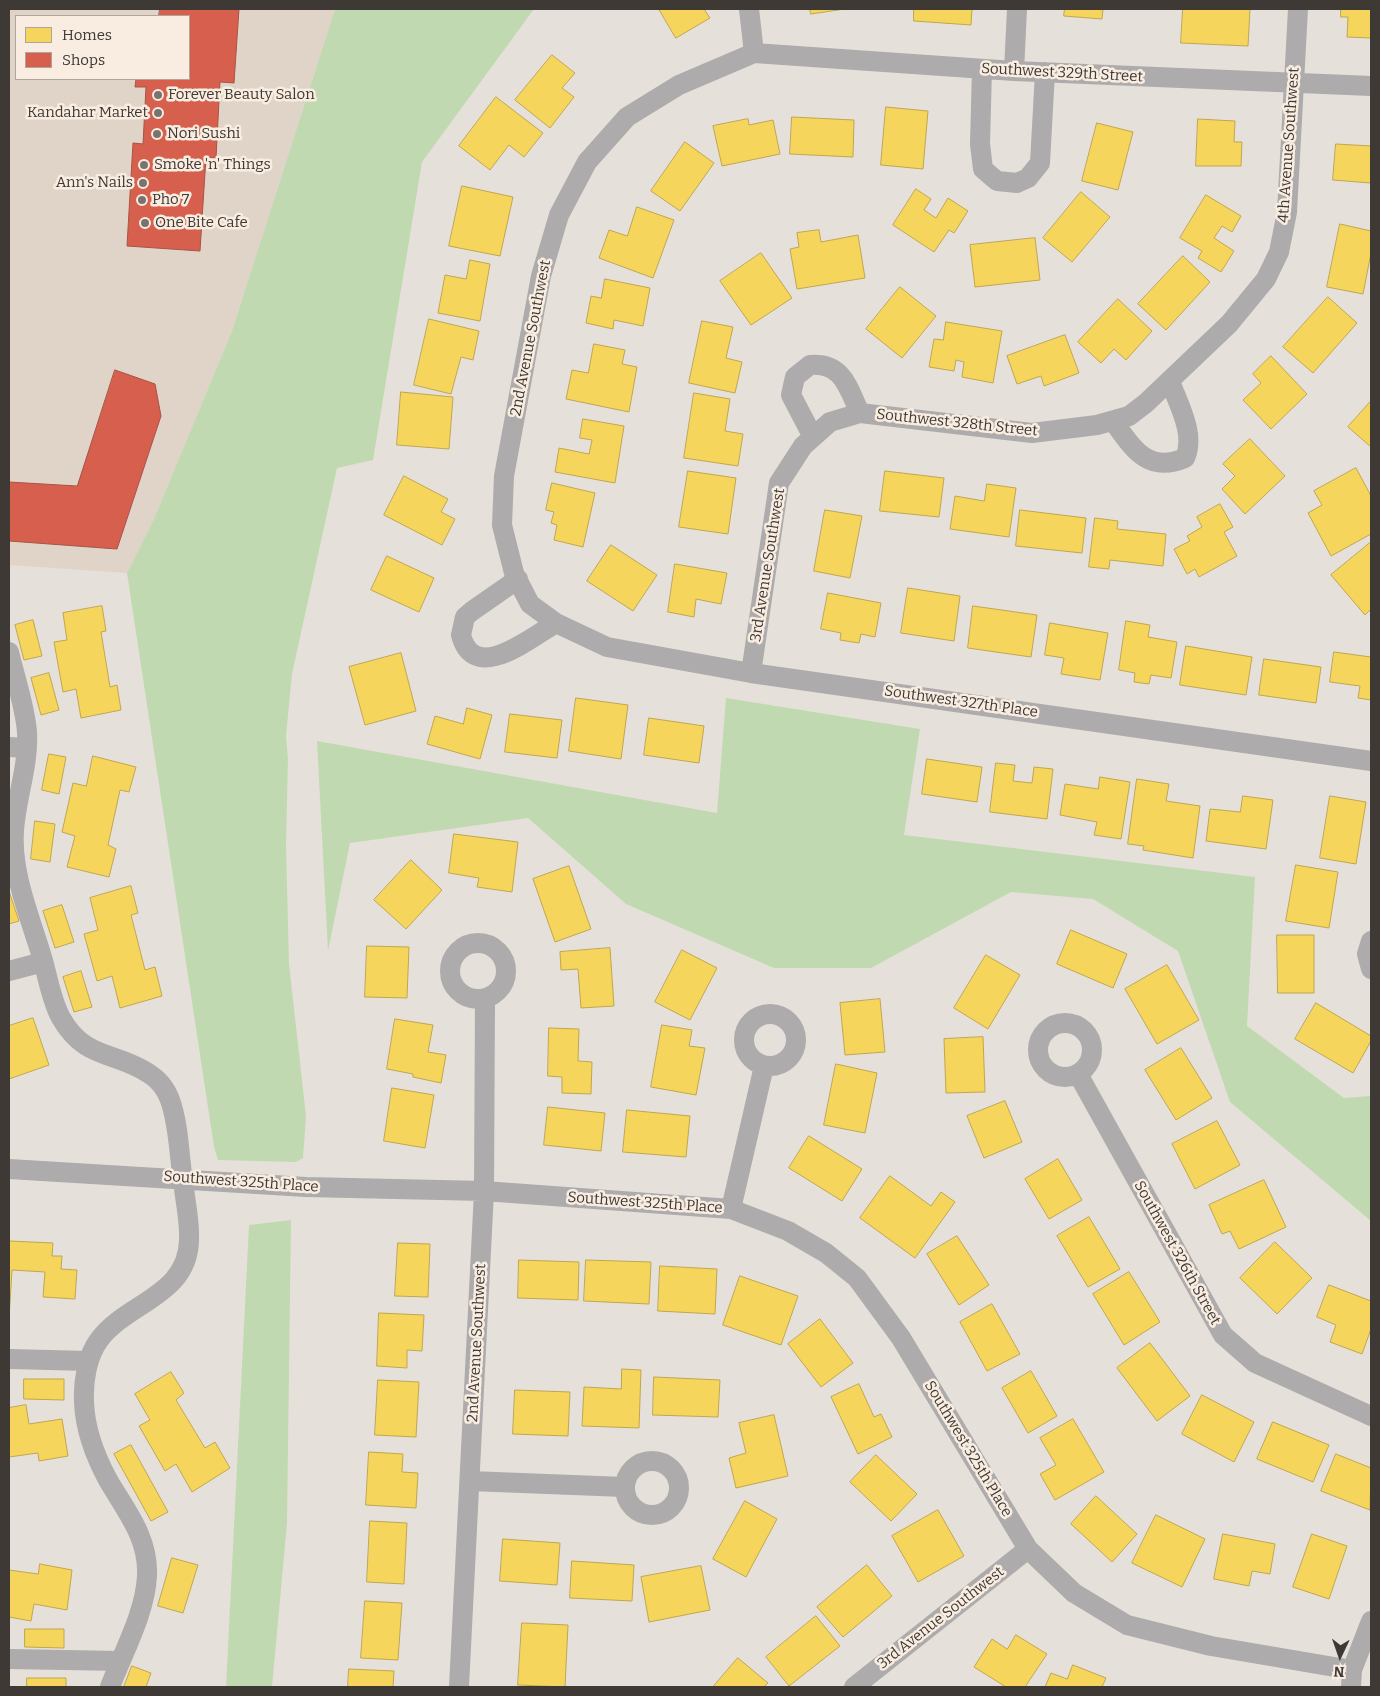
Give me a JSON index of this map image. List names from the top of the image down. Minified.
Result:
{"streets":{"street":["Southwest 329th Street","4th Avenue Southwest","2nd Avenue Southwest","Southwest 328th Street","3rd Avenue Southwest","Southwest 327th Place","Southwest 325th Place","Southwest 326th Street"]},"crossings":[["Southwest 329th Street","4th Avenue Southwest"],["Southwest 329th Street","2nd Avenue Southwest"],["4th Avenue Southwest","Southwest 328th Street"],["2nd Avenue Southwest","Southwest 327th Place"],["2nd Avenue Southwest","Southwest 325th Place"],["Southwest 328th Street","3rd Avenue Southwest"],["3rd Avenue Southwest","Southwest 327th Place"],["3rd Avenue Southwest","Southwest 325th Place"]],"places":["Forever Beauty Salon","Kandahar Market","Nori Sushi","Smoke 'n' Things","Ann's Nails","Pho 7","One Bite Cafe"],"legend":["Homes","Shops"],"north":"bottom"}
